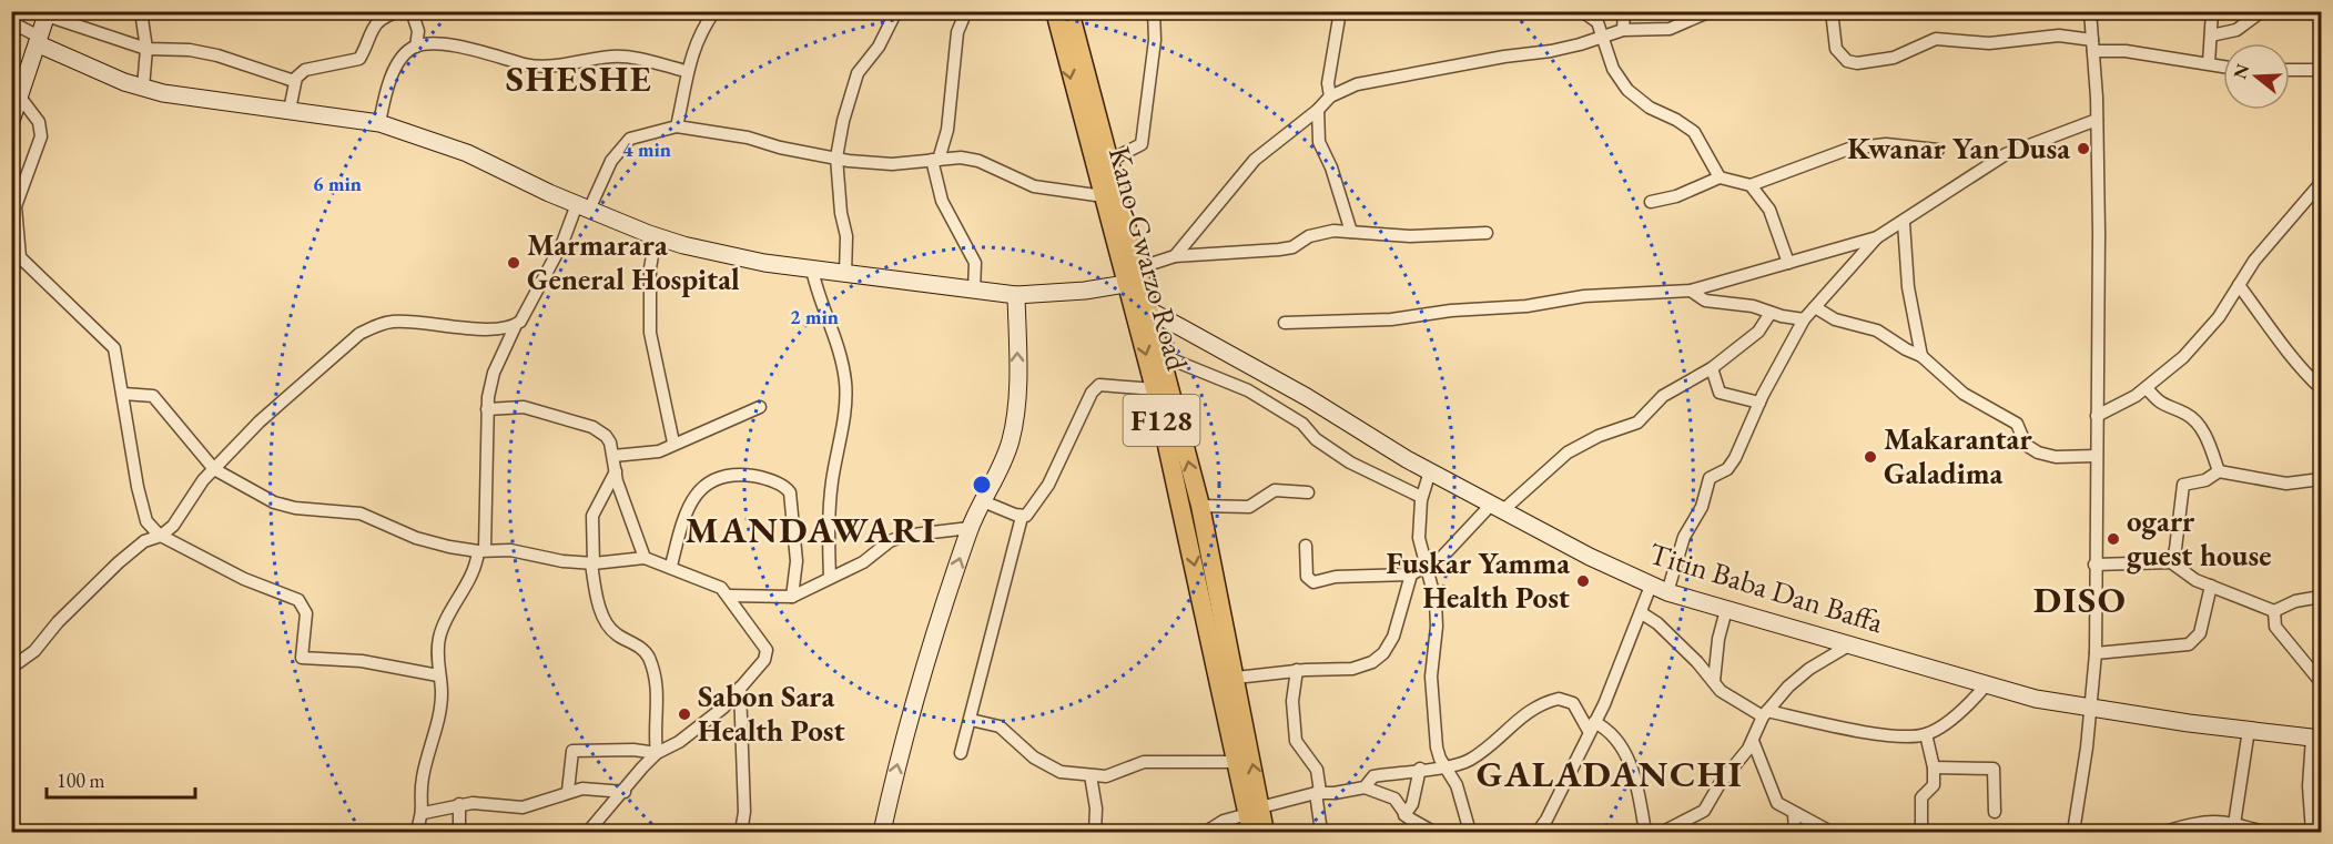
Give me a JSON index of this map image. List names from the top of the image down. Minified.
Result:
{"streets":{"main road":["Kano-Gwarzo Road","F128"],"street":["Titin Baba Dan Baffa"]},"crossings":[["Kano-Gwarzo Road","Titin Baba Dan Baffa"]],"districts":["SHESHE","MANDAWARI","DISO","GALADANCHI"],"places":["Kwanar Yan Dusa","Marmarara General Hospital","Makarantar Galadima","ogarr guest house","Fuskar Yamma Health Post","Sabon Sara Health Post"],"scale_bar":"100 m","north":"left","rings":["4 min","6 min","2 min"]}
